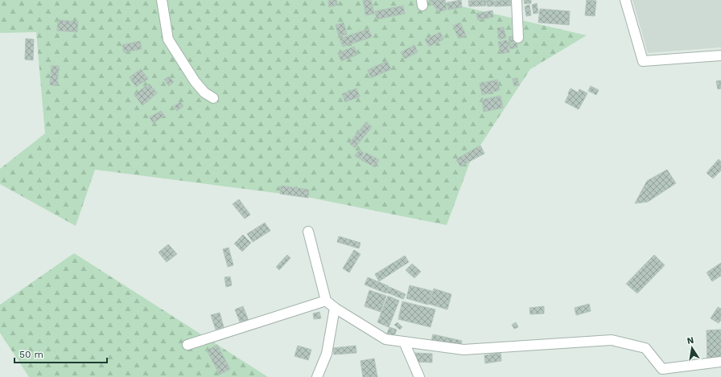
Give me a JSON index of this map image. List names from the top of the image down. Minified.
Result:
{"scale_bar":"50 m","north":"top"}
